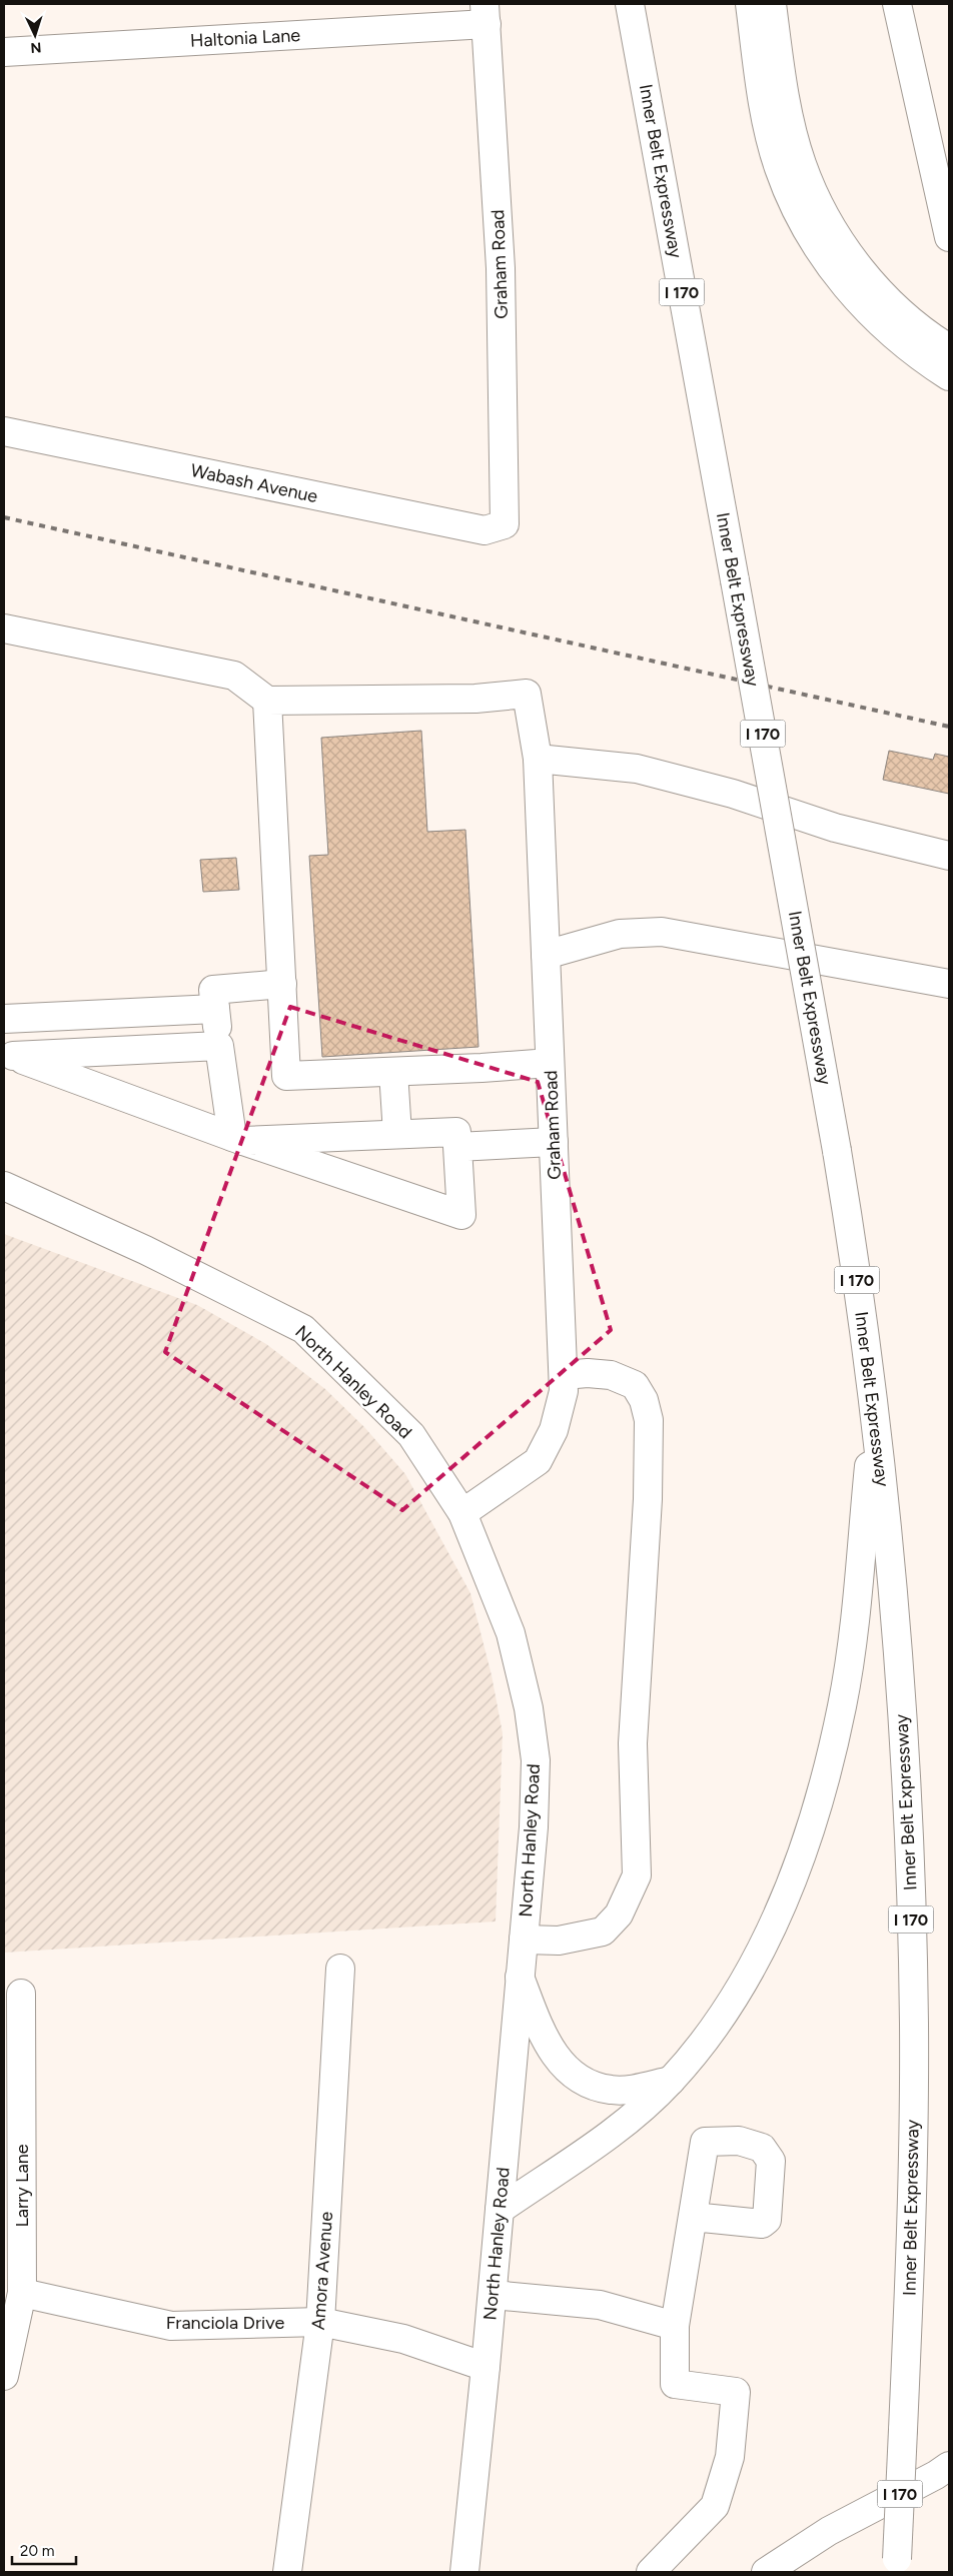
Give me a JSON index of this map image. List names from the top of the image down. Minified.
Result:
{"streets":{"main road":["Haltonia Lane","Inner Belt Expressway","Graham Road","I 170","Wabash Avenue","North Hanley Road","Larry Lane","Amora Avenue","Franciola Drive"]},"crossings":[["Haltonia Lane","Graham Road"],["Graham Road","Wabash Avenue"],["Graham Road","North Hanley Road"],["North Hanley Road","Franciola Drive"],["Larry Lane","Franciola Drive"],["Amora Avenue","Franciola Drive"]],"scale_bar":"20 m","north":"bottom"}
